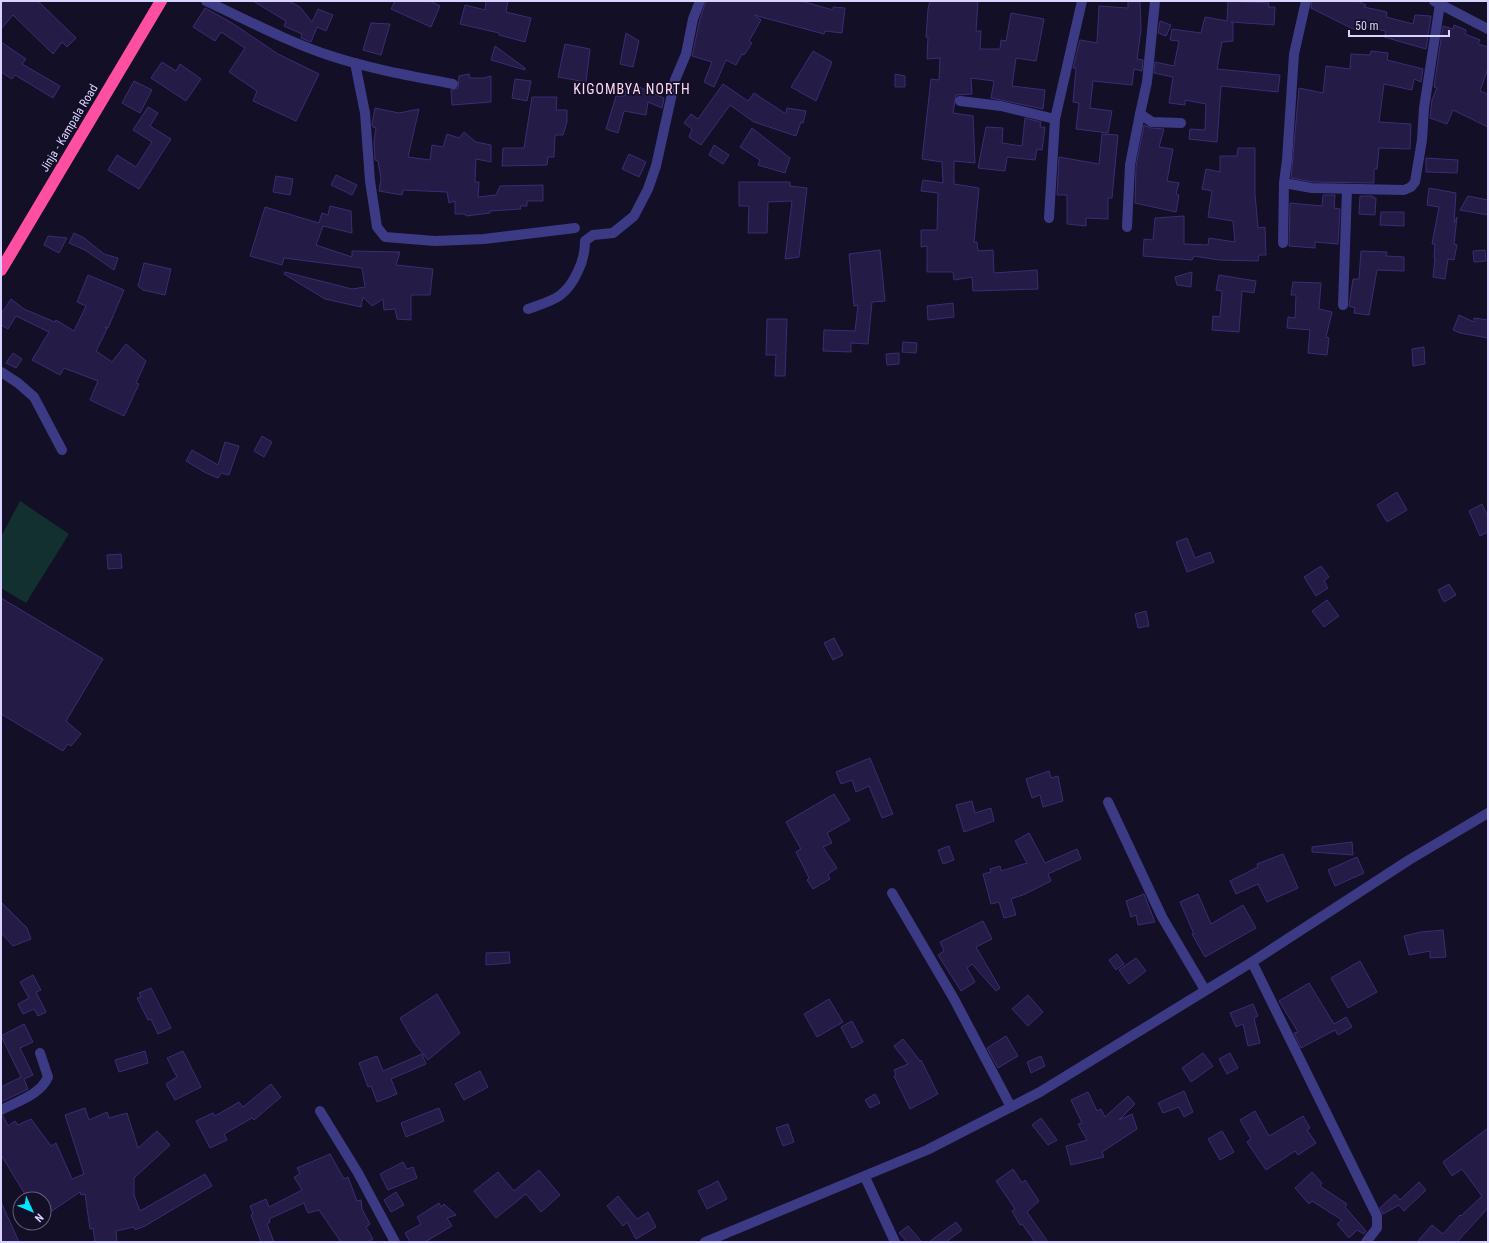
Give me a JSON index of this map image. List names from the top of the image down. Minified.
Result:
{"streets":{"highway":["Jinja - Kampala Road"]},"districts":["KIGOMBYA NORTH"],"scale_bar":"50 m","north":"bottom right"}
